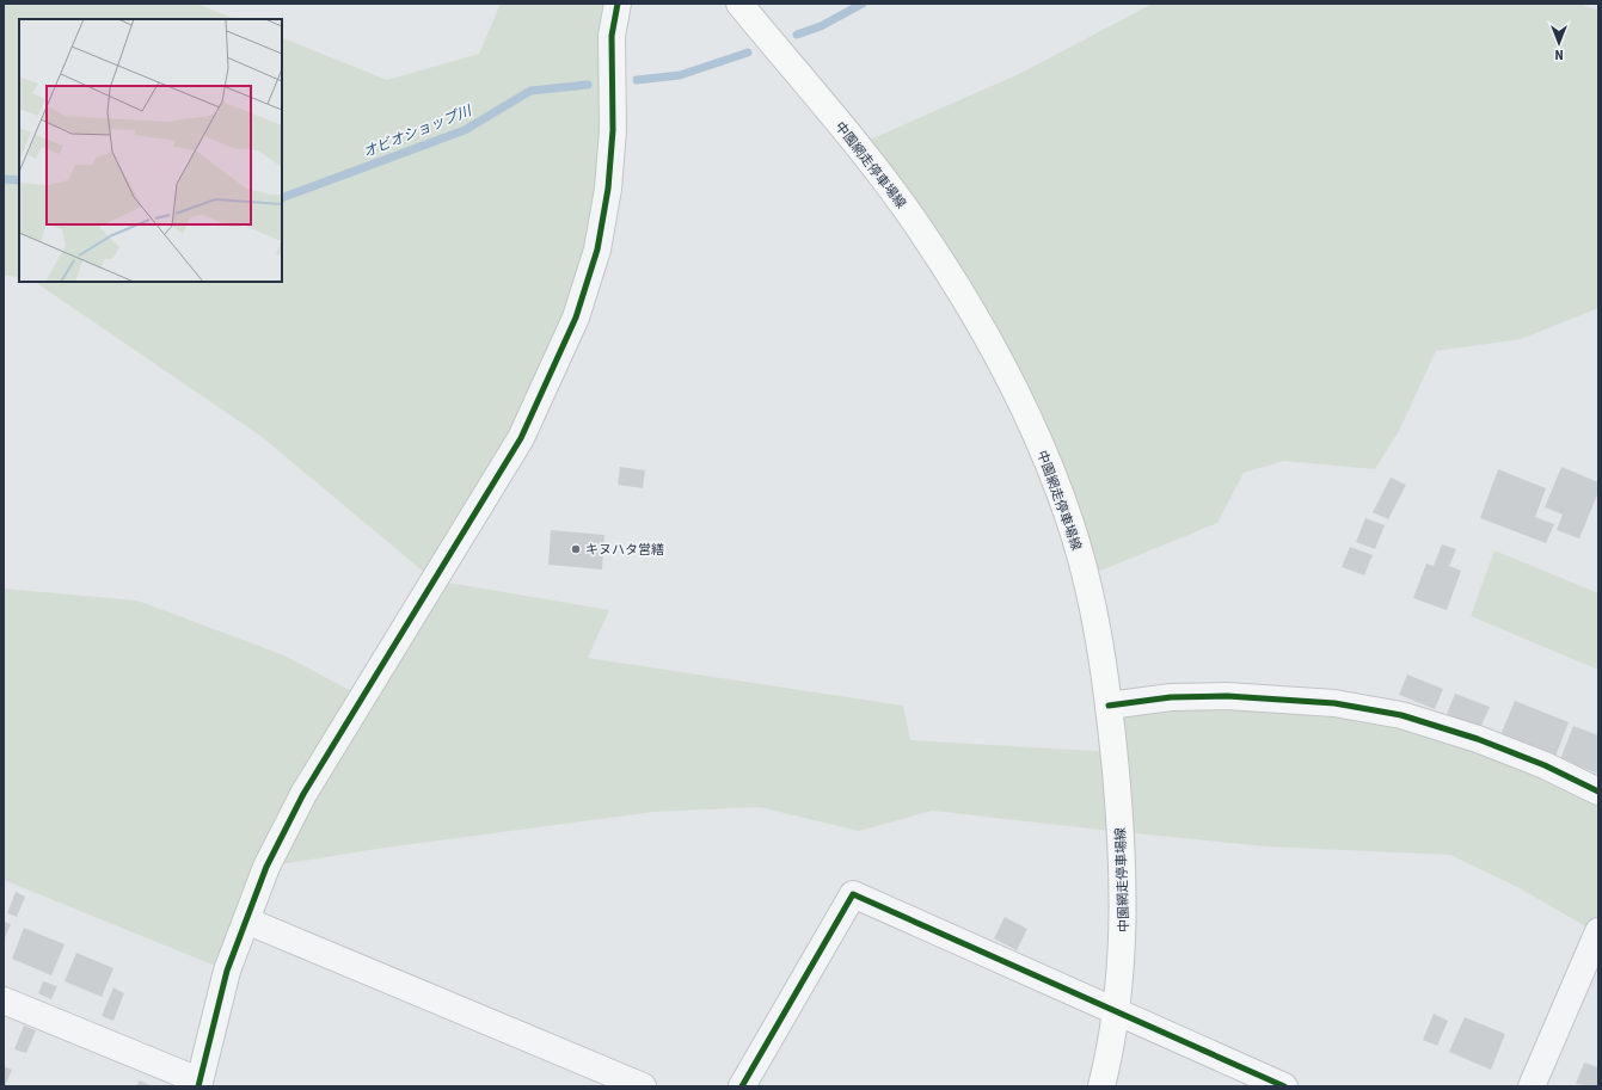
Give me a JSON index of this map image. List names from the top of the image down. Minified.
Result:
{"streets":{"main road":["中園網走停車場線"]},"water":["オビオショップ川"],"places":["キヌハタ営繕"],"north":"bottom"}
